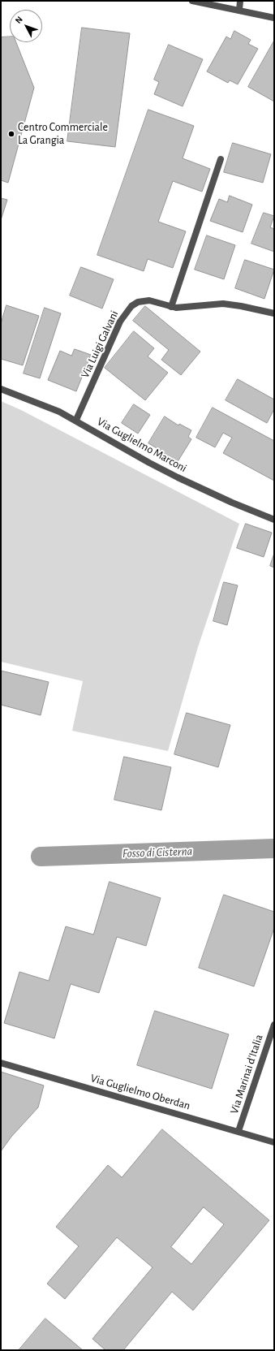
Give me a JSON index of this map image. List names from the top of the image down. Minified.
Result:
{"streets":{"street":["Via Luigi Galvani","Via Guglielmo Marconi","Via Marinai d'Italia","Via Guglielmo Oberdan"]},"crossings":[["Via Luigi Galvani","Via Guglielmo Marconi"],["Via Marinai d'Italia","Via Guglielmo Oberdan"]],"water":["Fosso di Cisterna"],"places":["Centro Commerciale La Grangia"],"north":"top left"}
